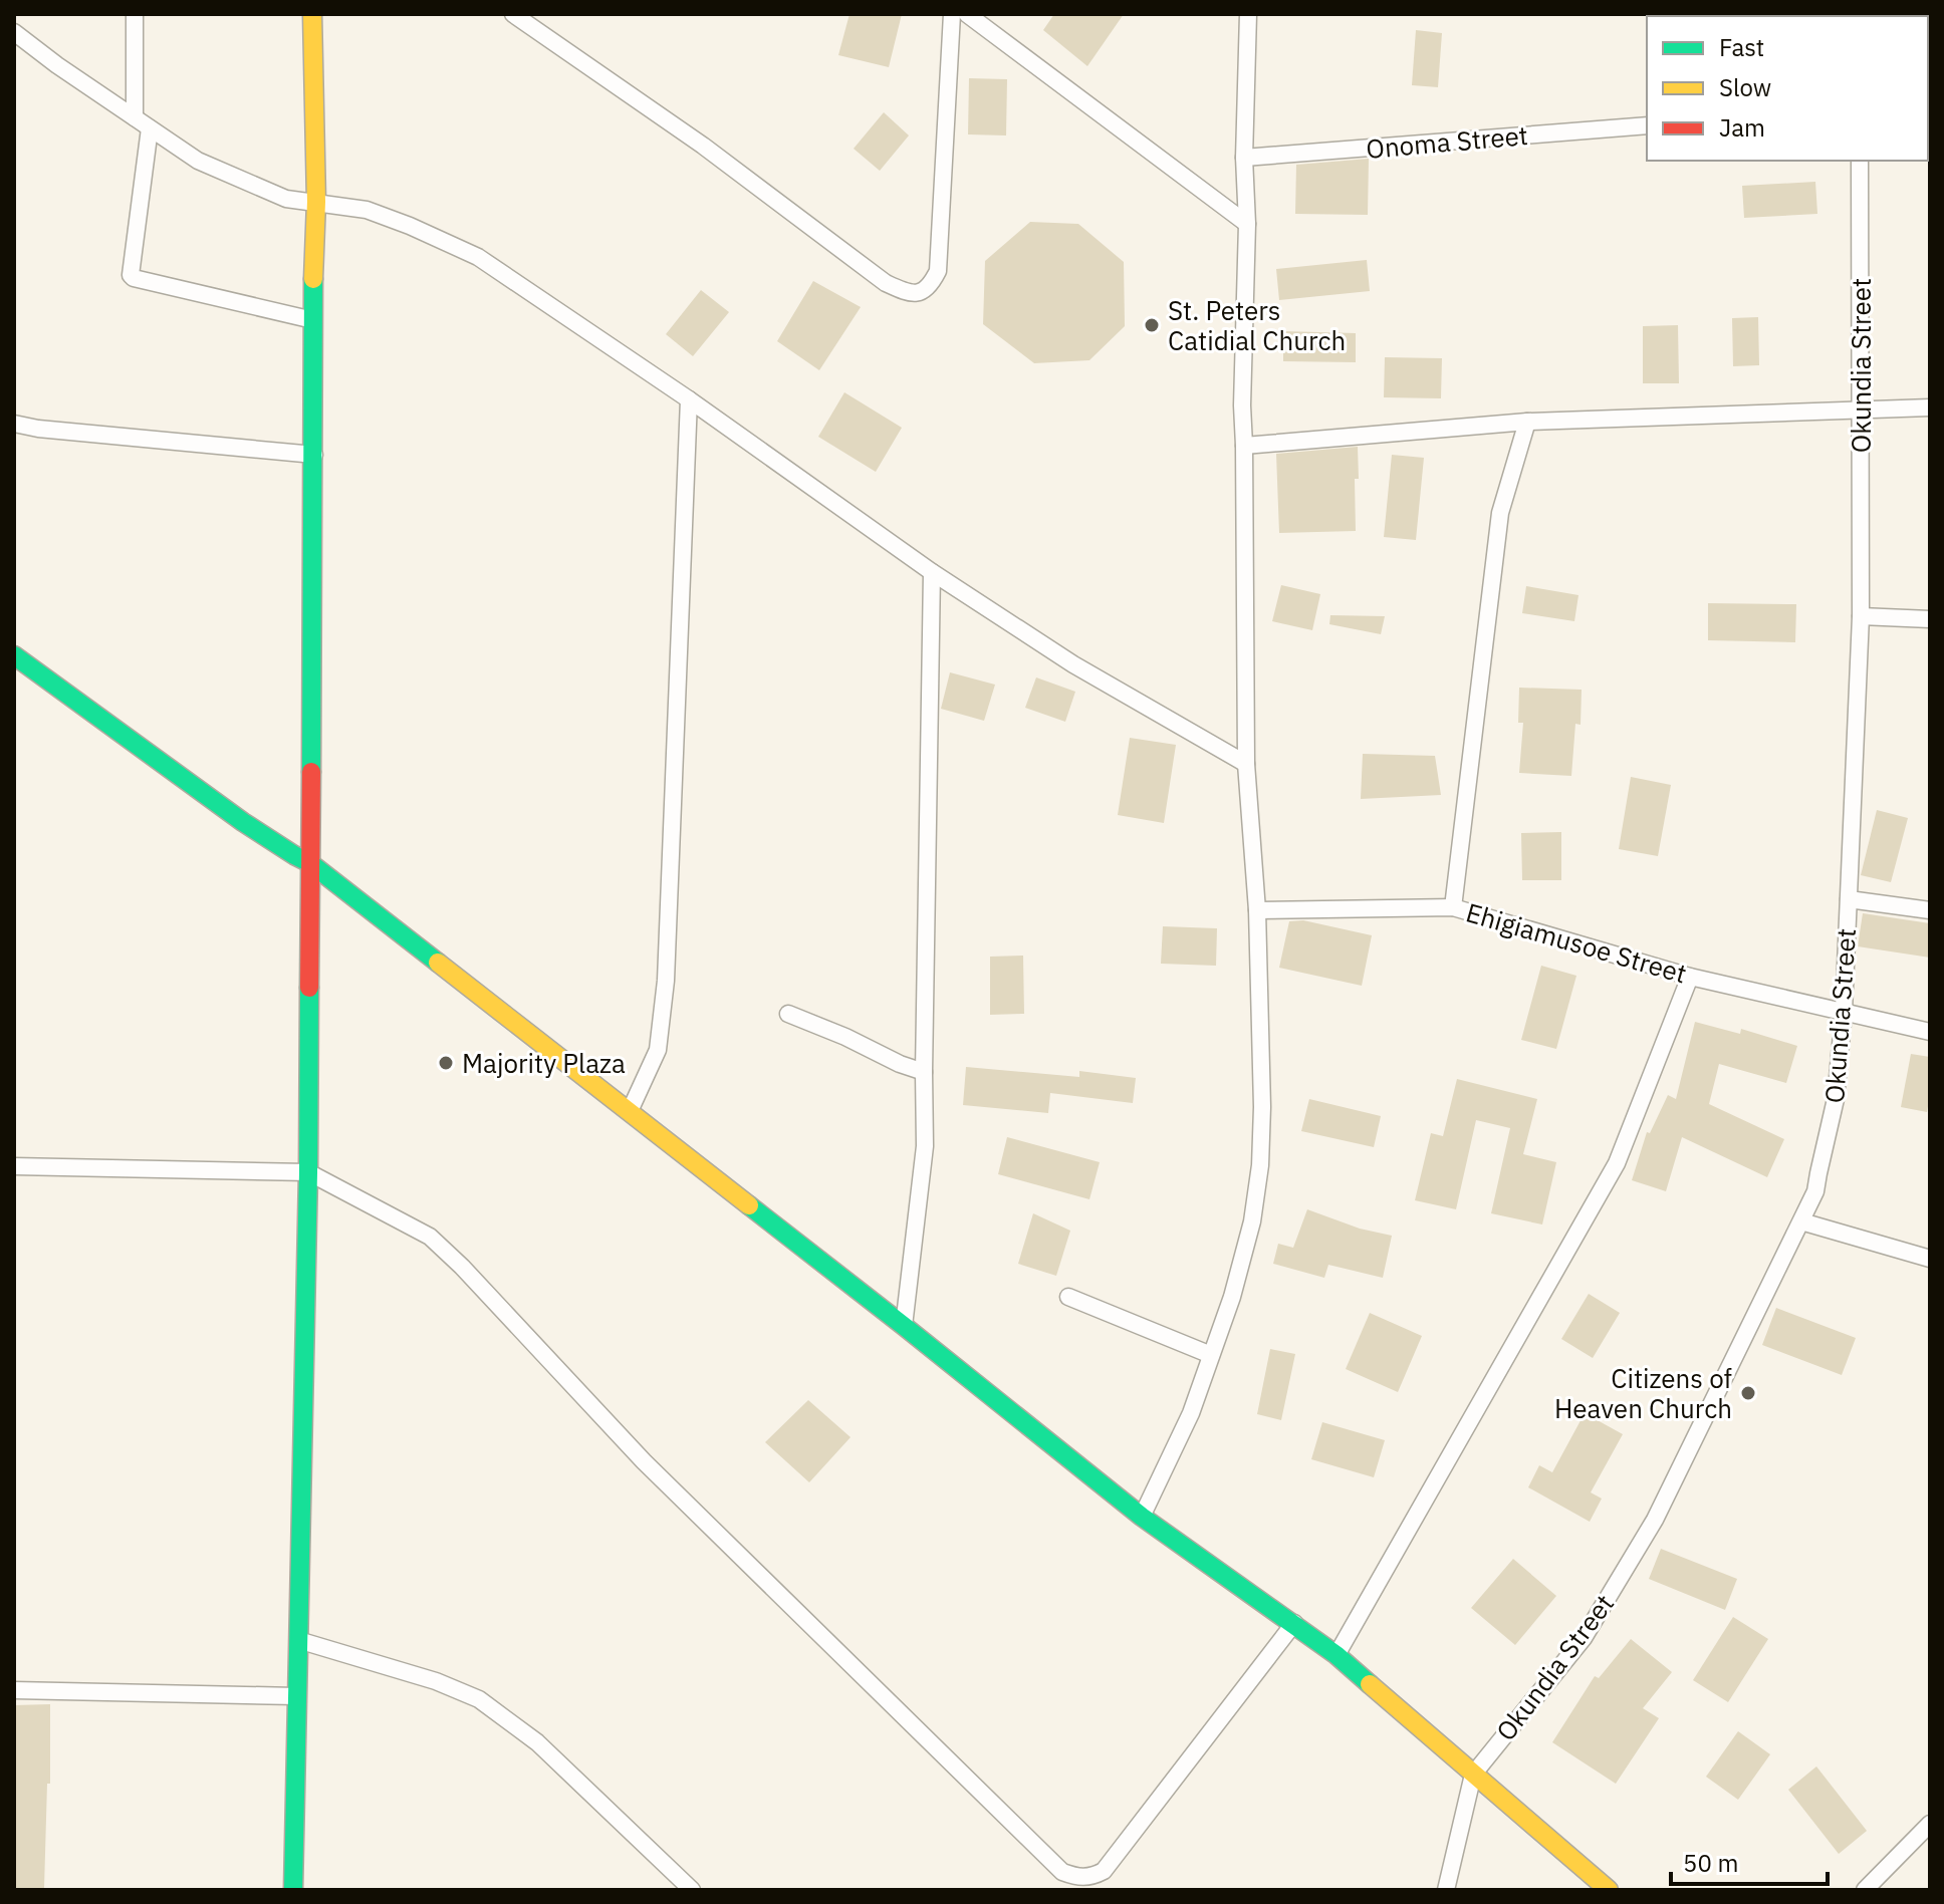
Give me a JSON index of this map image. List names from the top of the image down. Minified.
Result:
{"streets":{"street":["Onoma Street","Okundia Street","Ehigiamusoe Street"]},"crossings":[["Okundia Street","Ehigiamusoe Street"]],"places":["St. Peters Catidial Church","Majority Plaza","Citizens of Heaven Church"],"legend":["Fast","Slow","Jam"],"scale_bar":"50 m"}
